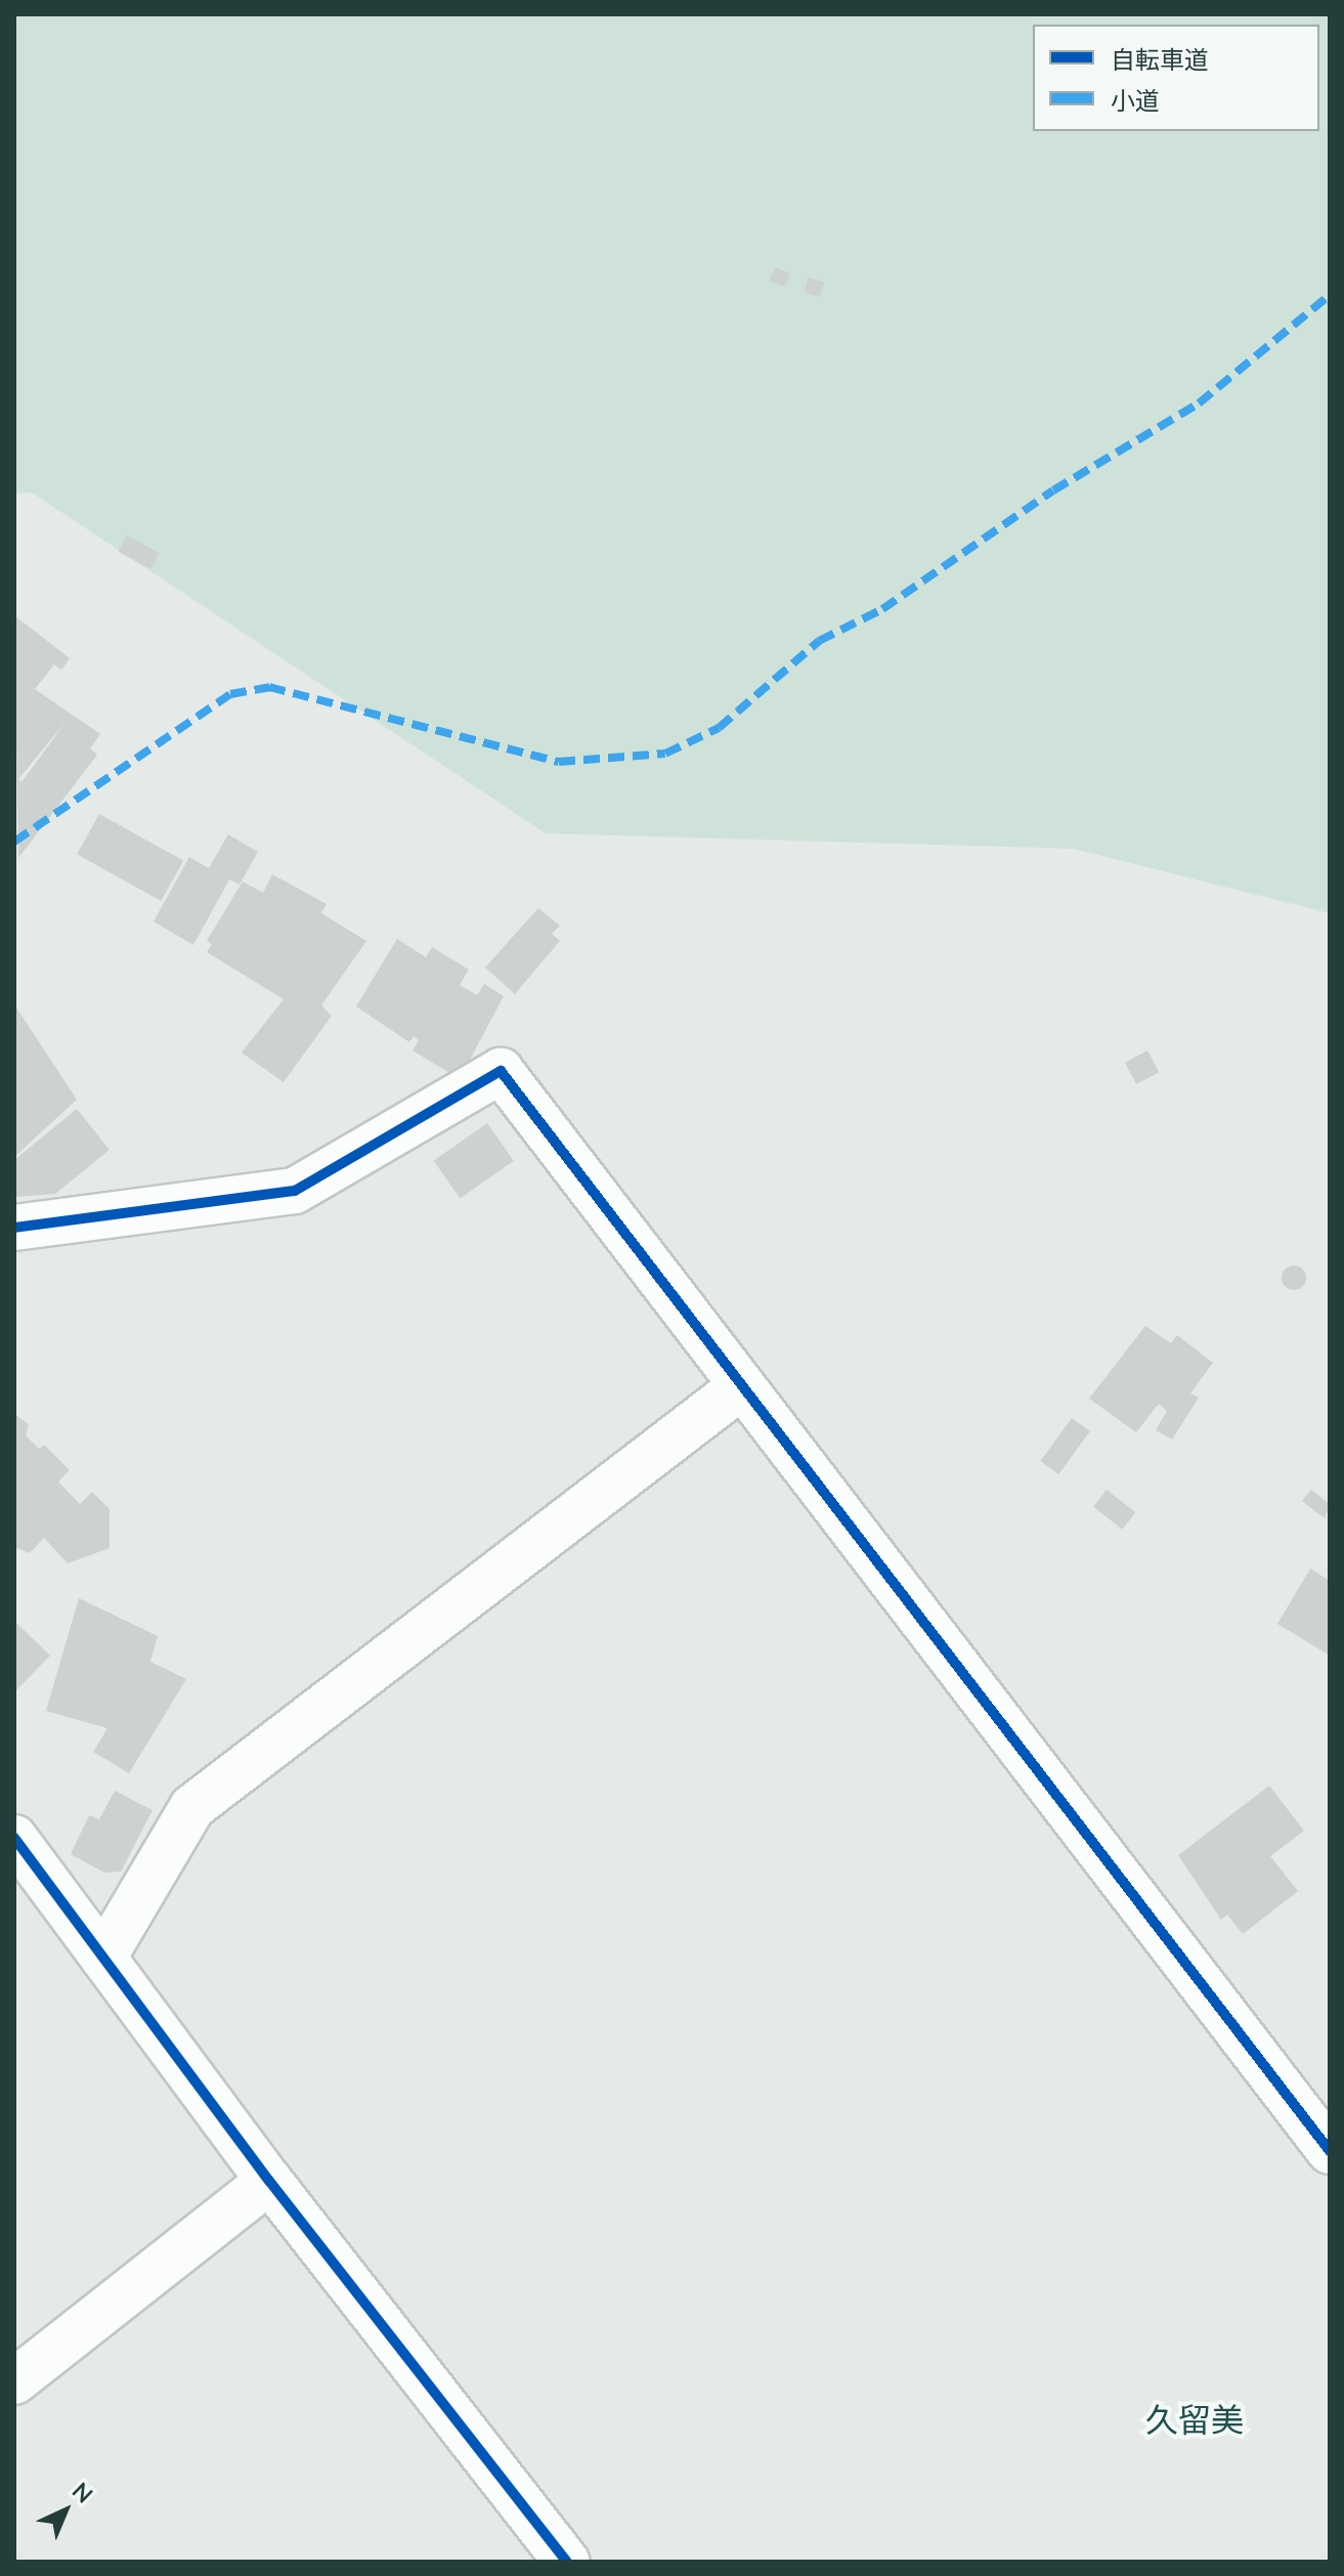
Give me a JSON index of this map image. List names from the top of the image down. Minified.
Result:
{"districts":["久留美"],"legend":["自転車道","小道"],"north":"top right"}
